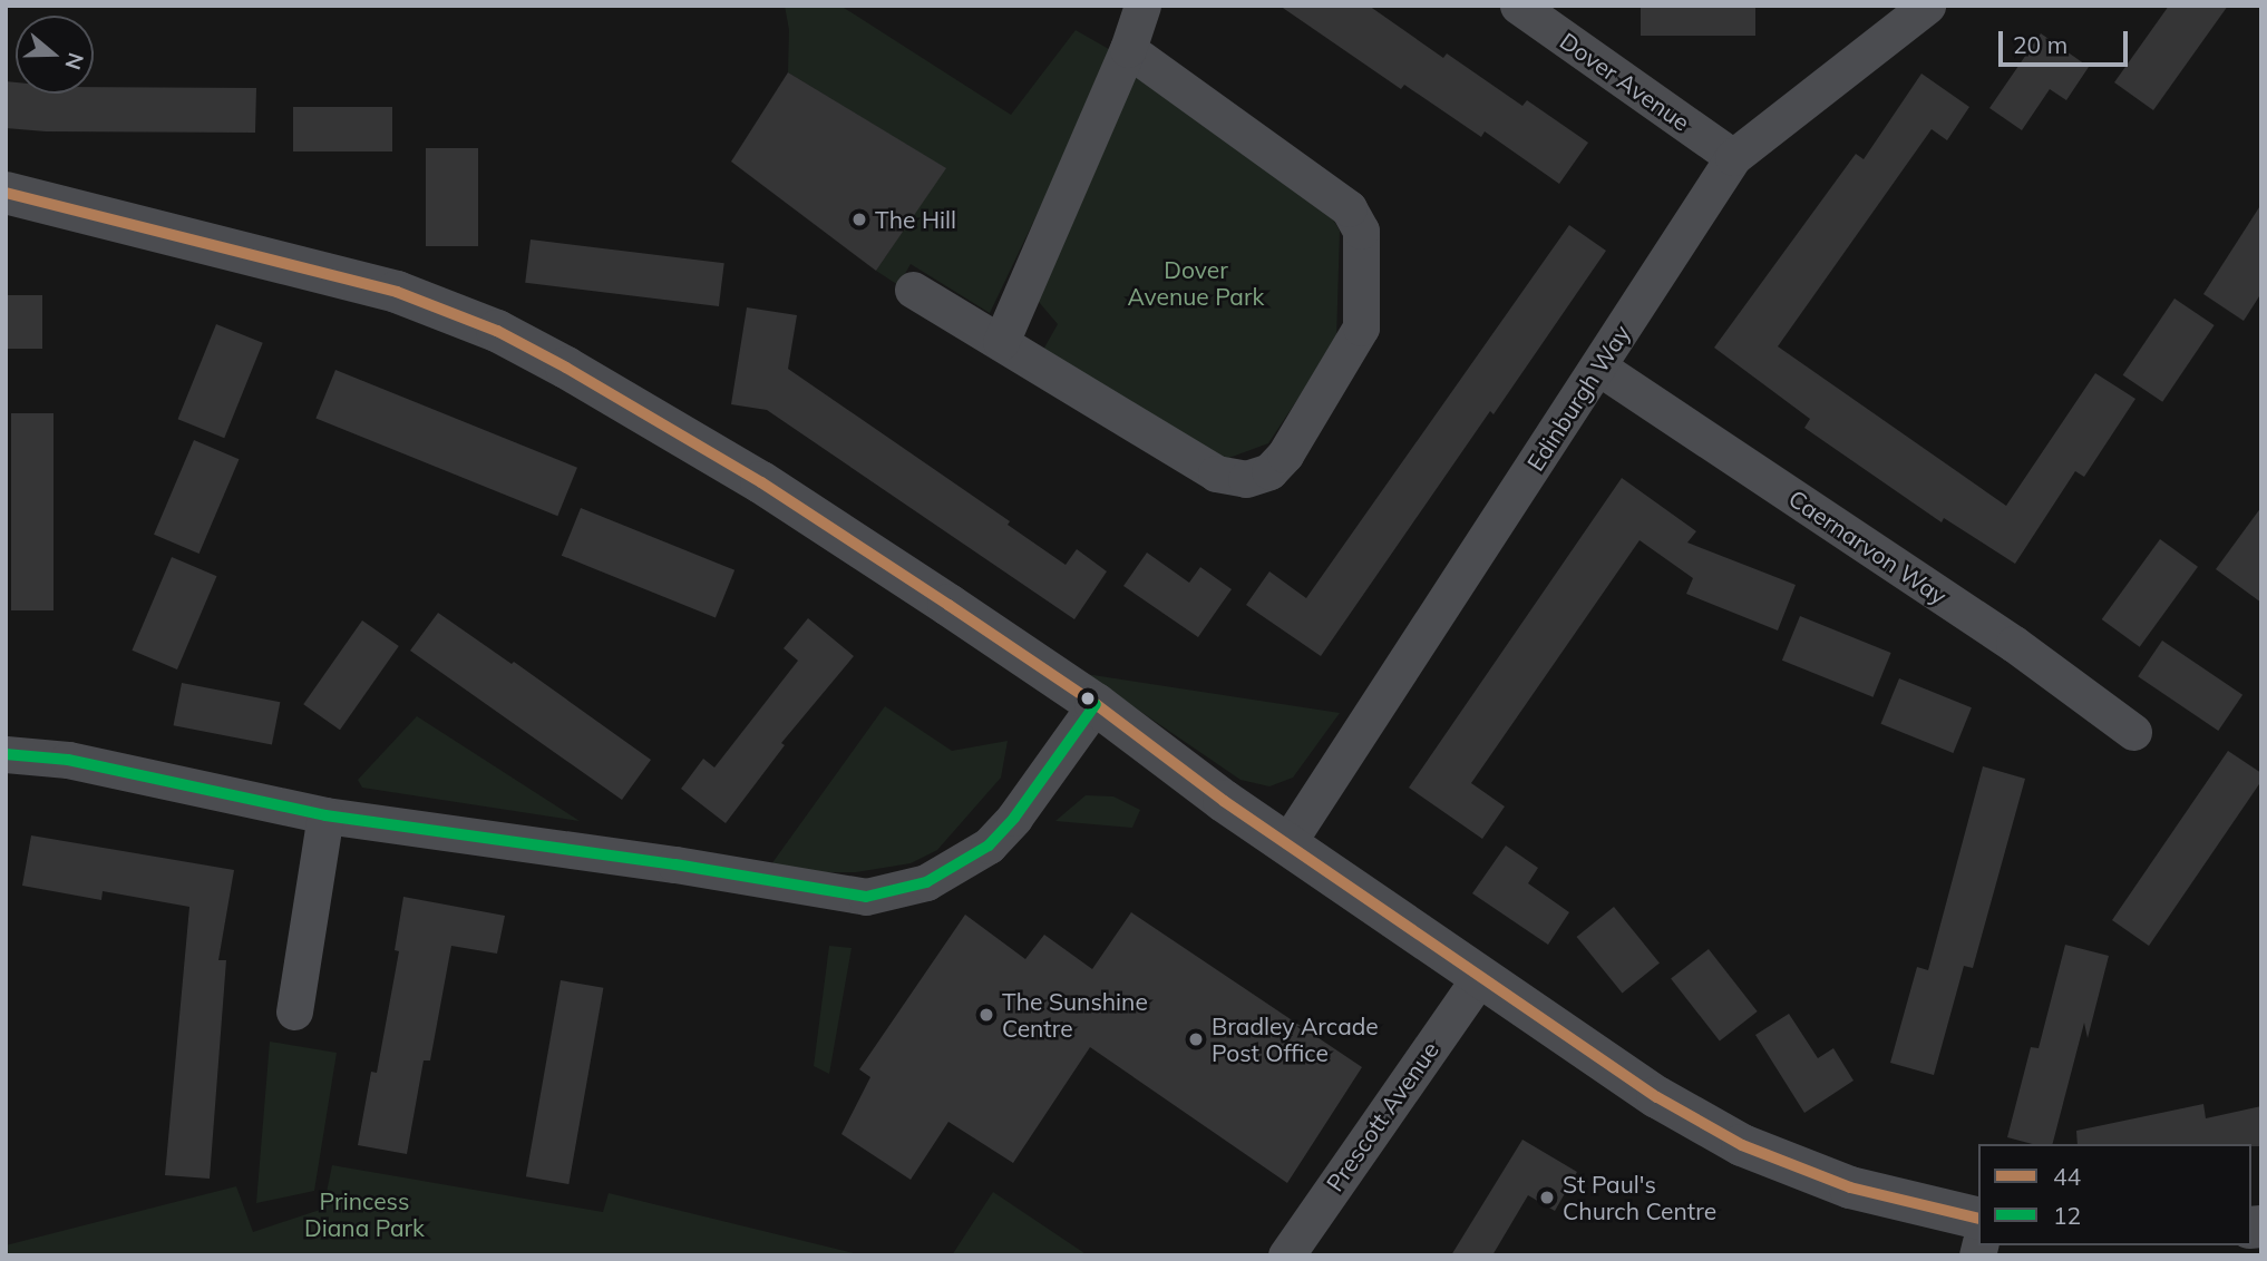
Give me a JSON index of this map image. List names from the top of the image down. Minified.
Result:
{"streets":{"street":["Dover Avenue","Edinburgh Way","Caernarvon Way","Prescott Avenue"]},"crossings":[["Dover Avenue","Edinburgh Way"],["Edinburgh Way","Caernarvon Way"]],"parks":["Dover Avenue Park","Princess Diana Park"],"places":["The Hill","The Sunshine Centre","Bradley Arcade Post Office","St Paul's Church Centre"],"lines":["transit line 44","transit line 12"],"legend":["44","12"],"scale_bar":"20 m","north":"right"}
